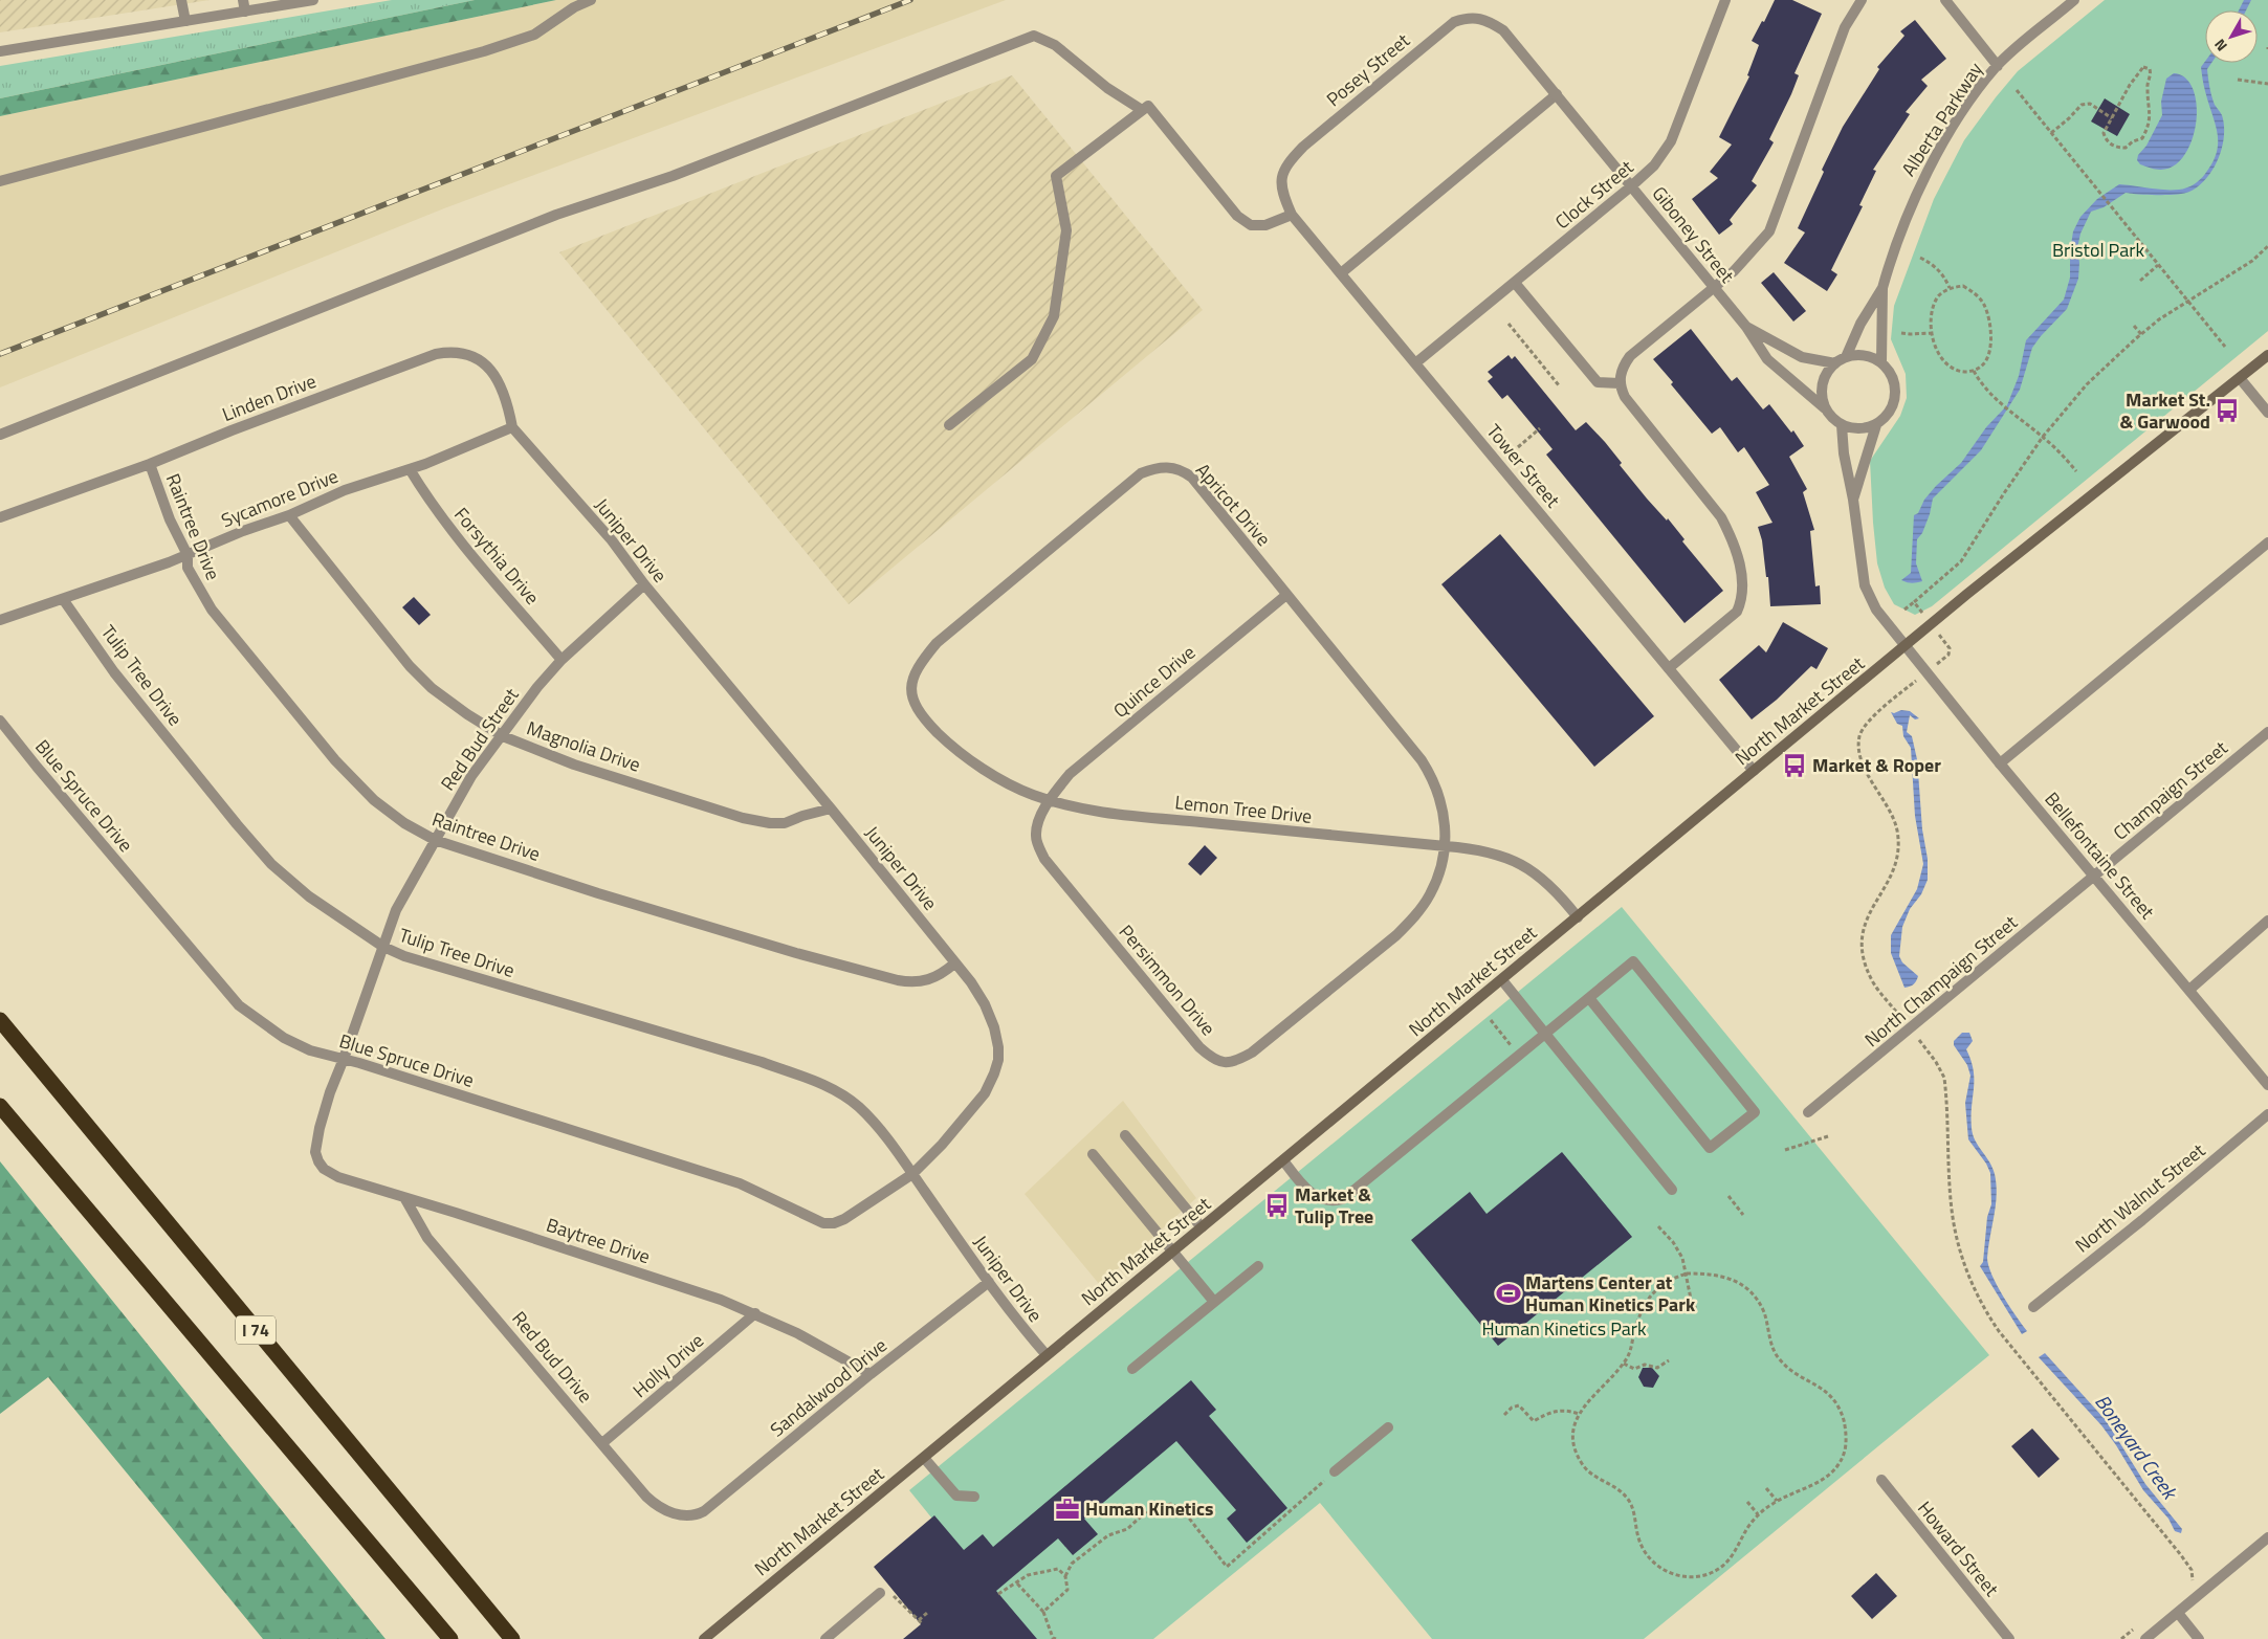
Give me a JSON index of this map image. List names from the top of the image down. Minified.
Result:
{"streets":{"highway":["I 74"],"main road":["North Market Street"],"street":["Posey Street","Alberta Parkway","Clock Street","Giboney Street","Linden Drive","Tower Street","Sycamore Drive","Apricot Drive","Raintree Drive","Juniper Drive","Forsythia Drive","Tulip Tree Drive","Quince Drive","Red Bud Street","Magnolia Drive","Champaign Street","Blue Spruce Drive","Lemon Tree Drive","Bellefontaine Street","Persimmon Drive","North Champaign Street","North Walnut Street","Baytree Drive","Red Bud Drive","Holly Drive","Sandalwood Drive","Howard Street"]},"crossings":[["Posey Street","Giboney Street"],["Posey Street","Tower Street"],["Alberta Parkway","Giboney Street"],["Clock Street","Giboney Street"],["Clock Street","Tower Street"],["Linden Drive","Sycamore Drive"],["Linden Drive","Raintree Drive"],["Linden Drive","Juniper Drive"],["Tower Street","North Market Street"],["Sycamore Drive","Raintree Drive"],["Sycamore Drive","Juniper Drive"],["Sycamore Drive","Forsythia Drive"],["Sycamore Drive","Tulip Tree Drive"],["Sycamore Drive","Magnolia Drive"],["Apricot Drive","Quince Drive"],["Apricot Drive","Lemon Tree Drive"],["Apricot Drive","Persimmon Drive"],["Raintree Drive","Juniper Drive"],["Raintree Drive","Red Bud Street"],["Juniper Drive","Tulip Tree Drive"],["Juniper Drive","North Market Street"],["Juniper Drive","Red Bud Street"],["Juniper Drive","Magnolia Drive"],["Juniper Drive","Blue Spruce Drive"],["Juniper Drive","Sandalwood Drive"],["Forsythia Drive","Red Bud Street"],["Tulip Tree Drive","Red Bud Street"],["Tulip Tree Drive","Blue Spruce Drive"],["Quince Drive","Lemon Tree Drive"],["Quince Drive","Persimmon Drive"],["North Market Street","Lemon Tree Drive"],["North Market Street","Bellefontaine Street"],["Red Bud Street","Magnolia Drive"],["Red Bud Street","Blue Spruce Drive"],["Red Bud Street","Baytree Drive"],["Champaign Street","Bellefontaine Street"],["Champaign Street","North Champaign Street"],["Lemon Tree Drive","Persimmon Drive"],["Bellefontaine Street","North Champaign Street"],["Baytree Drive","Red Bud Drive"],["Baytree Drive","Holly Drive"],["Baytree Drive","Sandalwood Drive"],["Red Bud Drive","Holly Drive"],["Red Bud Drive","Sandalwood Drive"]],"water":["Boneyard Creek"],"parks":["Bristol Park","Human Kinetics Park"],"places":{"bus stop":["Market St. & Garwood","Market & Roper","Market & Tulip Tree"],"sports":["Martens Center at Human Kinetics Park"],"office":["Human Kinetics"]},"north":"bottom left"}
